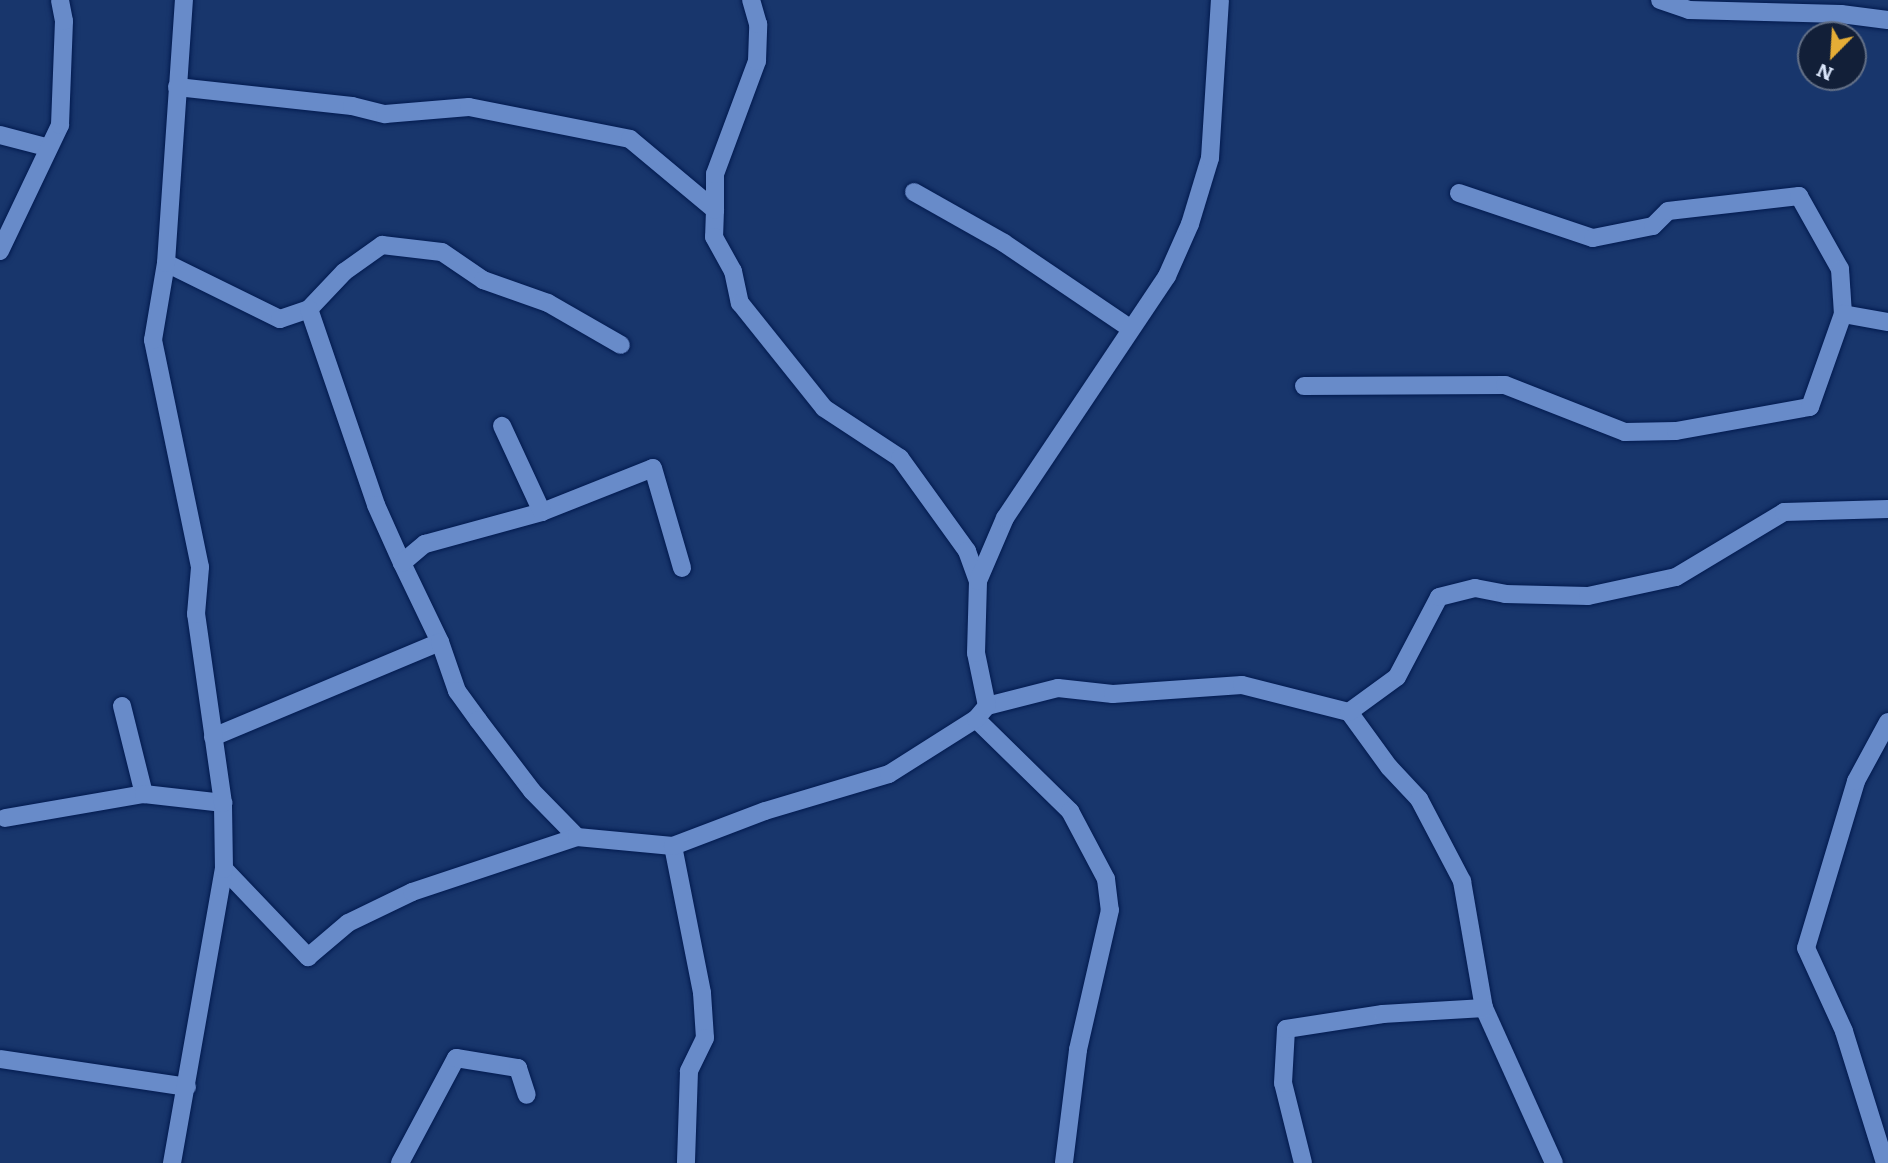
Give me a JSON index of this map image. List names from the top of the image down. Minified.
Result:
{"north":"bottom left"}
